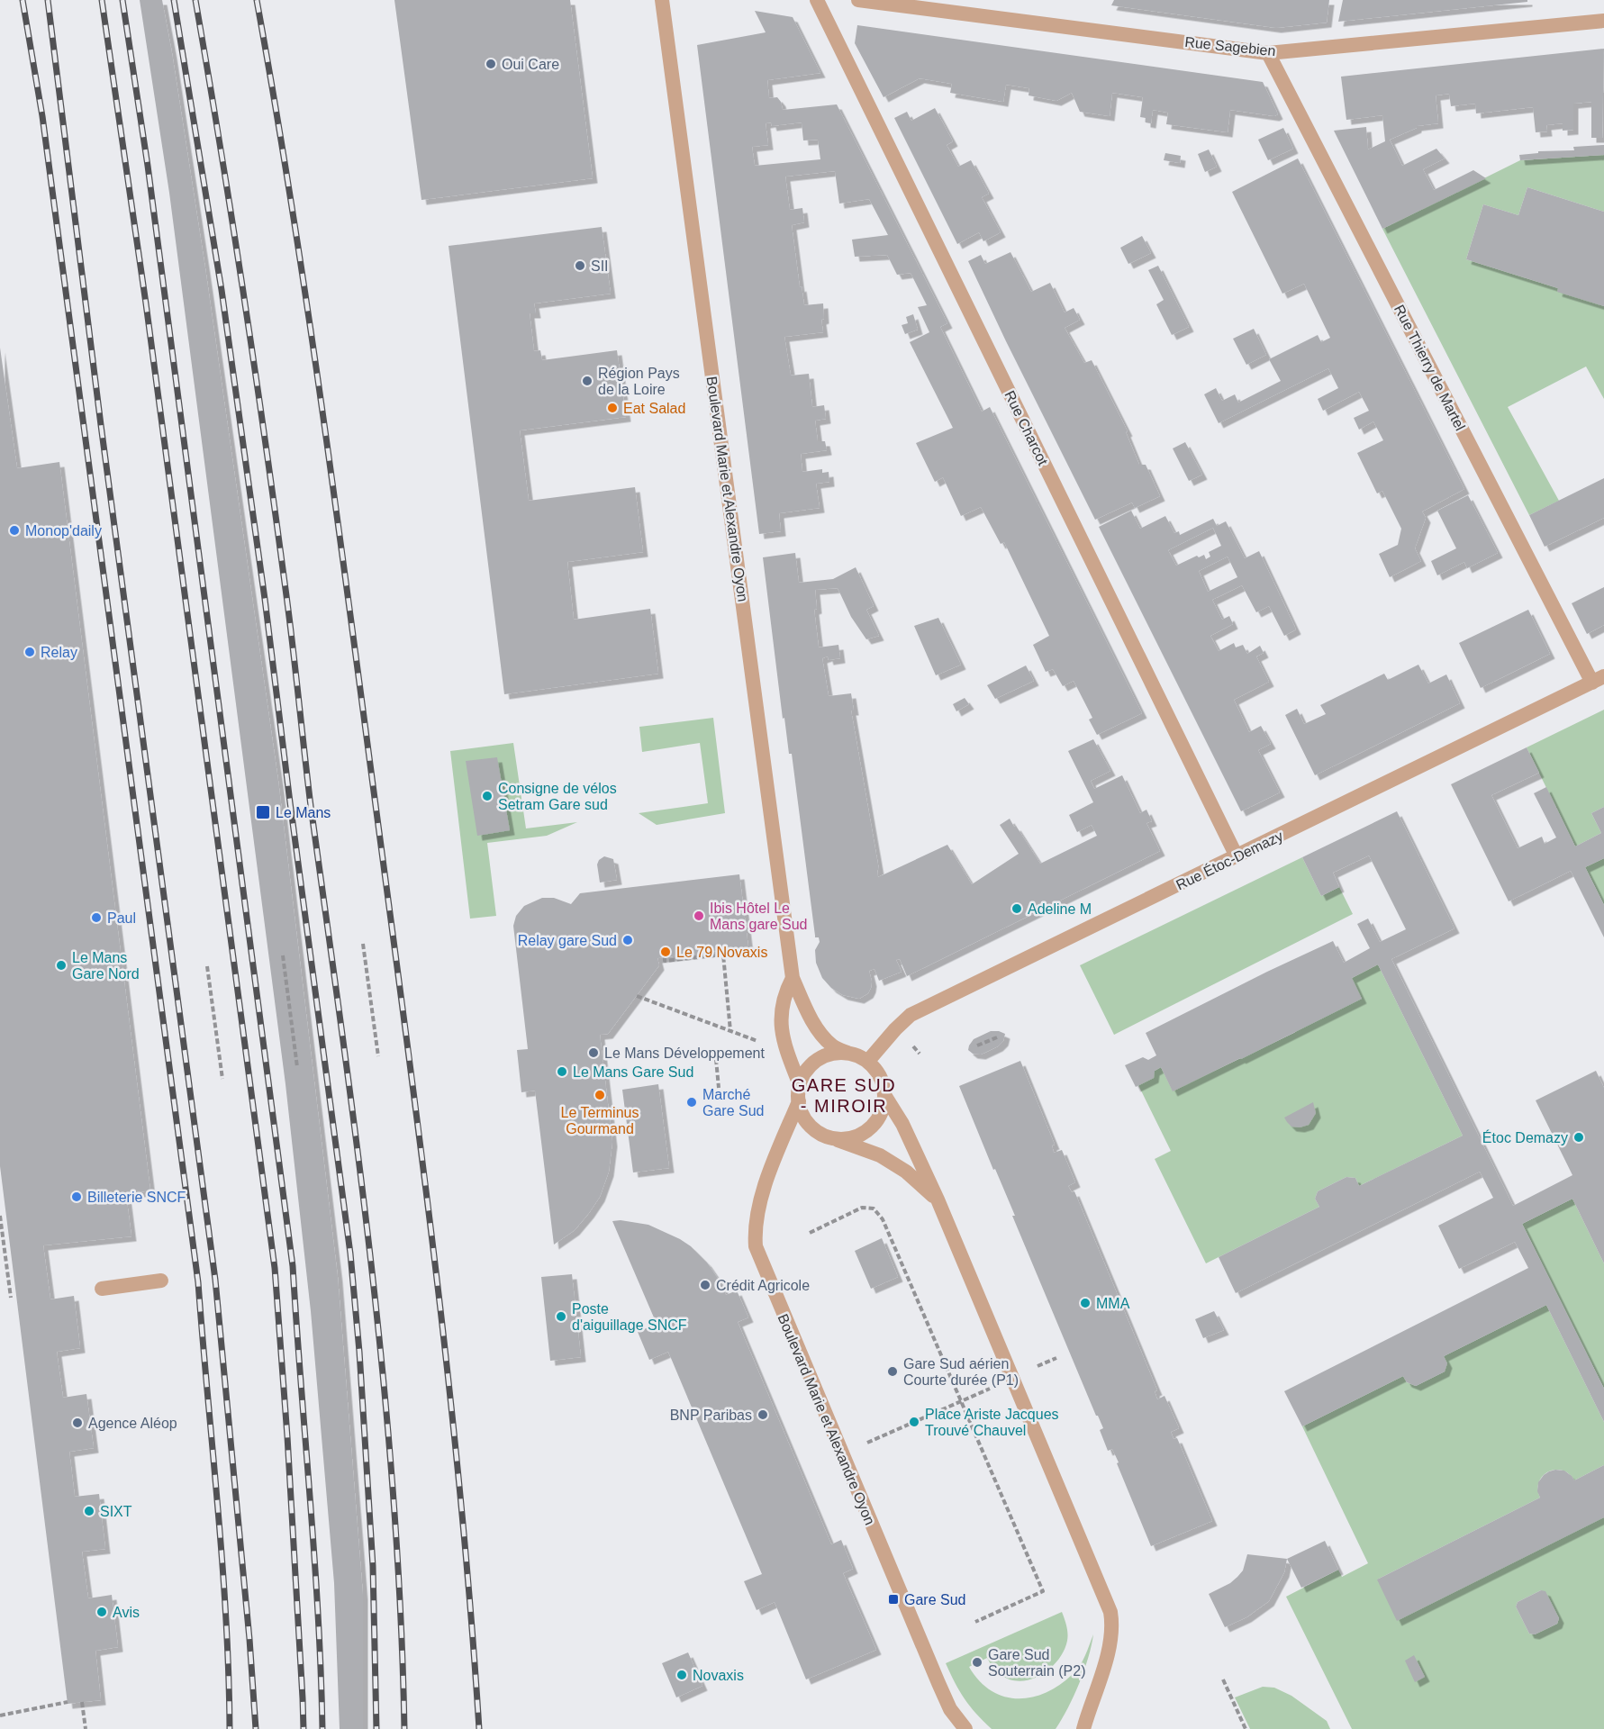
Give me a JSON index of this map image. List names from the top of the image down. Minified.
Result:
{"streets":{"street":["Rue Sagebien","Rue Thierry de Martel","Rue Charcot","Boulevard Marie et Alexandre Oyon","Rue Étoc-Demazy"]},"crossings":[["Rue Sagebien","Rue Thierry de Martel"],["Rue Thierry de Martel","Rue Étoc-Demazy"],["Rue Charcot","Rue Étoc-Demazy"],["Boulevard Marie et Alexandre Oyon","Rue Étoc-Demazy"]],"districts":["GARE SUD - MIROIR"],"places":{"other":["Oui Care","SII","Région Pays de la Loire","Eat Salad","Monop'daily","Relay","Consigne de vélos Setram Gare sud","Adeline M","Ibis Hôtel Le Mans gare Sud","Paul","Relay gare Sud","Le 79 Novaxis","Le Mans Gare Nord","Le Mans Développement","Le Mans Gare Sud","Le Terminus Gourmand","Marché Gare Sud","Étoc Demazy","Billeterie SNCF","Crédit Agricole","MMA","Poste d'aiguillage SNCF","Gare Sud aérien Courte durée (P1)","BNP Paribas","Place Ariste Jacques Trouvé Chauvel","Agence Aléop","SIXT","Avis","Gare Sud Souterrain (P2)","Novaxis"],"transit":["Le Mans","Gare Sud"]}}
